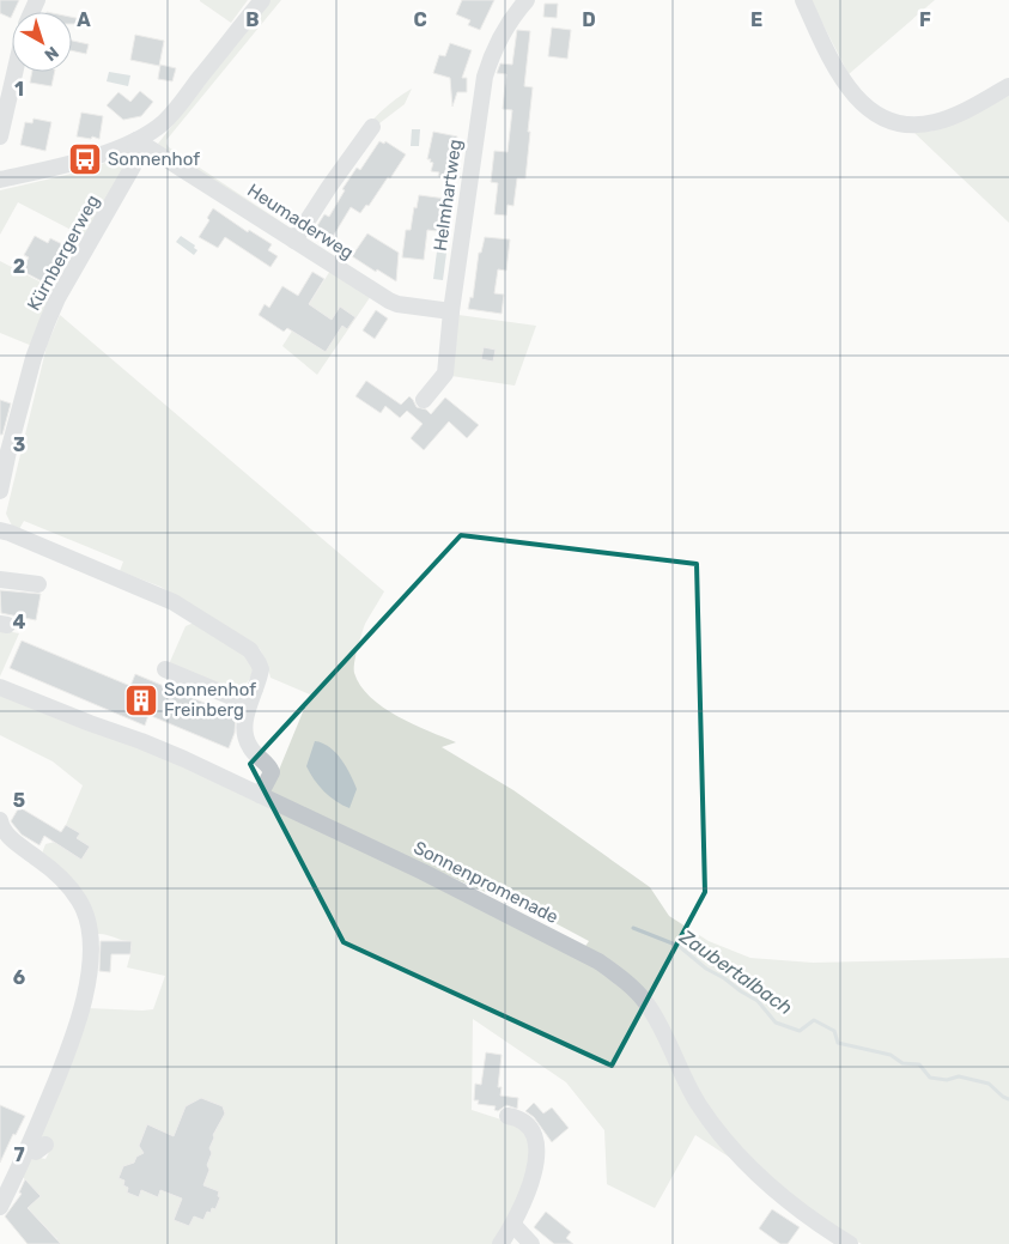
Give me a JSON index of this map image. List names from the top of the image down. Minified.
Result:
{"streets":{"street":["Helmhartweg","Heumaderweg","Kürnbergerweg","Sonnenpromenade"]},"crossings":[["Helmhartweg","Heumaderweg"],["Heumaderweg","Kürnbergerweg"]],"water":["Zaubertalbach"],"places":{"bus stop":["Sonnenhof"],"building":["Sonnenhof Freinberg"]},"north":"bottom right","grid":{"columns":["A","B","C","D","E","F"],"rows":["1","2","3","4","5","6","7"]}}
